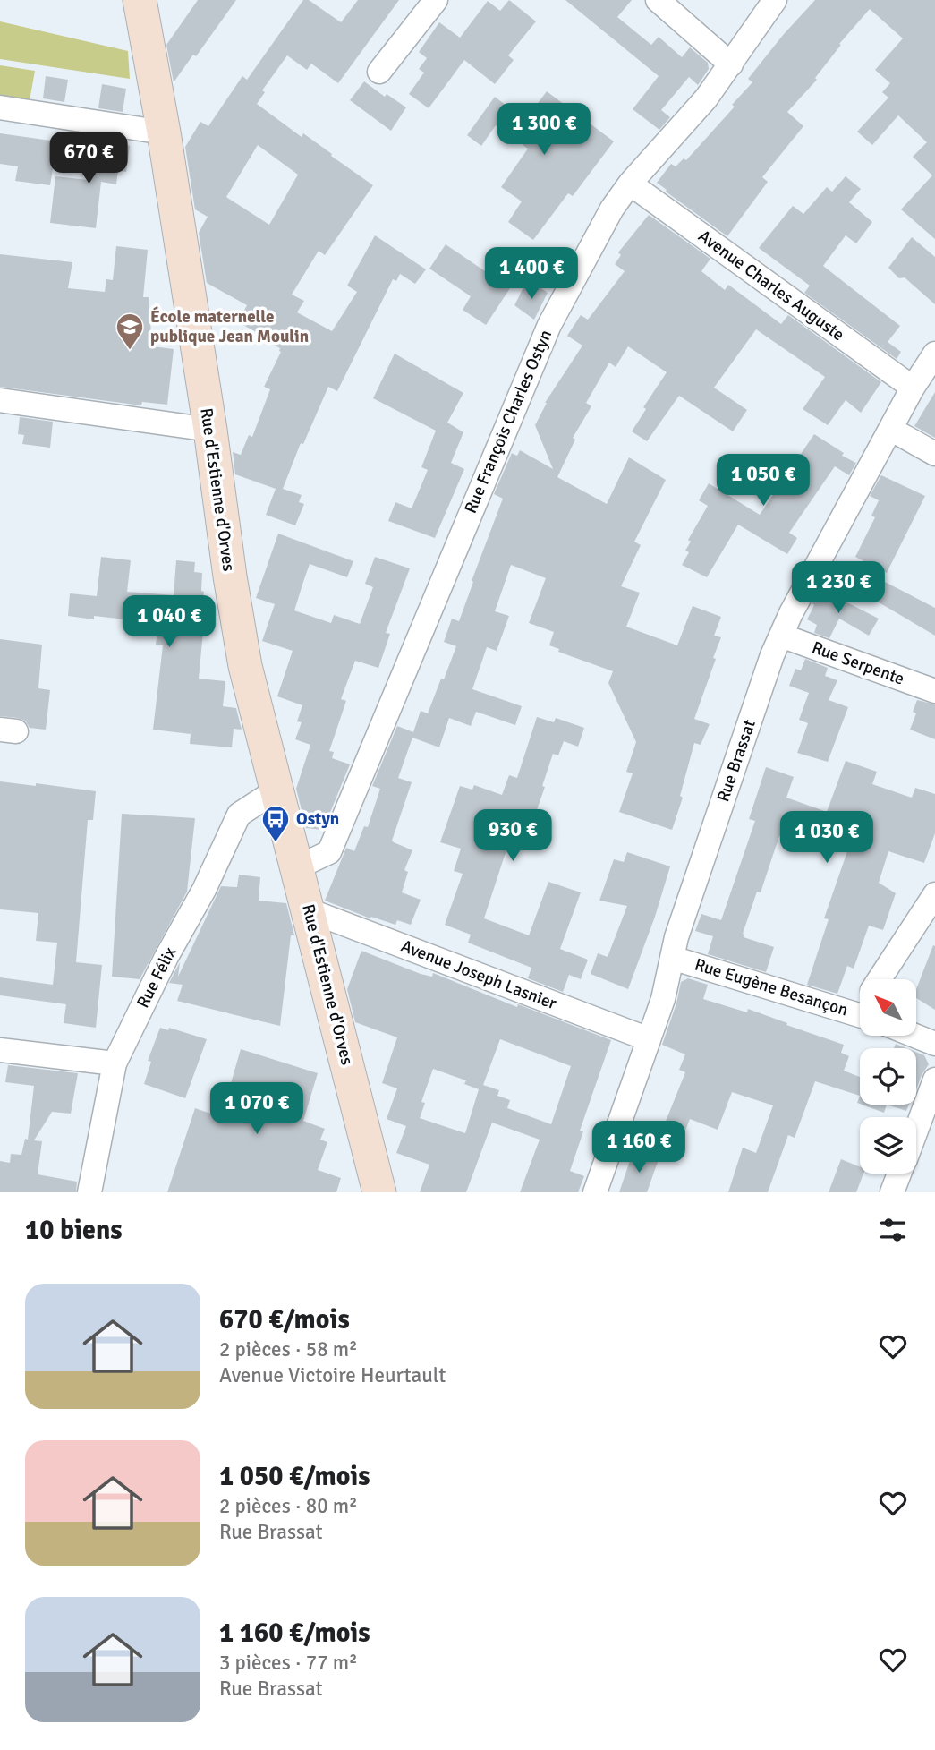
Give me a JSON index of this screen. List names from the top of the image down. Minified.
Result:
{"streets":{"street":["Avenue Charles Auguste","Rue François Charles Ostyn","Rue d'Estienne d'Orves","Rue Serpente","Rue Brassat","Avenue Joseph Lasnier","Rue Félix","Rue Eugène Besançon"]},"crossings":[["Avenue Charles Auguste","Rue François Charles Ostyn"],["Avenue Charles Auguste","Rue Brassat"],["Rue François Charles Ostyn","Rue d'Estienne d'Orves"],["Rue d'Estienne d'Orves","Avenue Joseph Lasnier"],["Rue d'Estienne d'Orves","Rue Félix"],["Rue Serpente","Rue Brassat"],["Rue Brassat","Avenue Joseph Lasnier"],["Rue Brassat","Rue Eugène Besançon"]],"places":{"school or university":["École maternelle publique Jean Moulin"],"bus stop":["Ostyn"]},"north":"top left","page":{"price":["1 300 €","670 €","1 400 €","1 050 €","1 230 €","1 040 €","930 €","1 030 €","1 070 €","1 160 €"],"heading":"10 biens","list":[{"name":"670 €/mois","note":"2 pièces · 58 m² · Avenue Victoire Heurtault"},{"name":"1 050 €/mois","note":"2 pièces · 80 m² · Rue Brassat"},{"name":"1 160 €/mois","note":"3 pièces · 77 m² · Rue Brassat"}]}}
